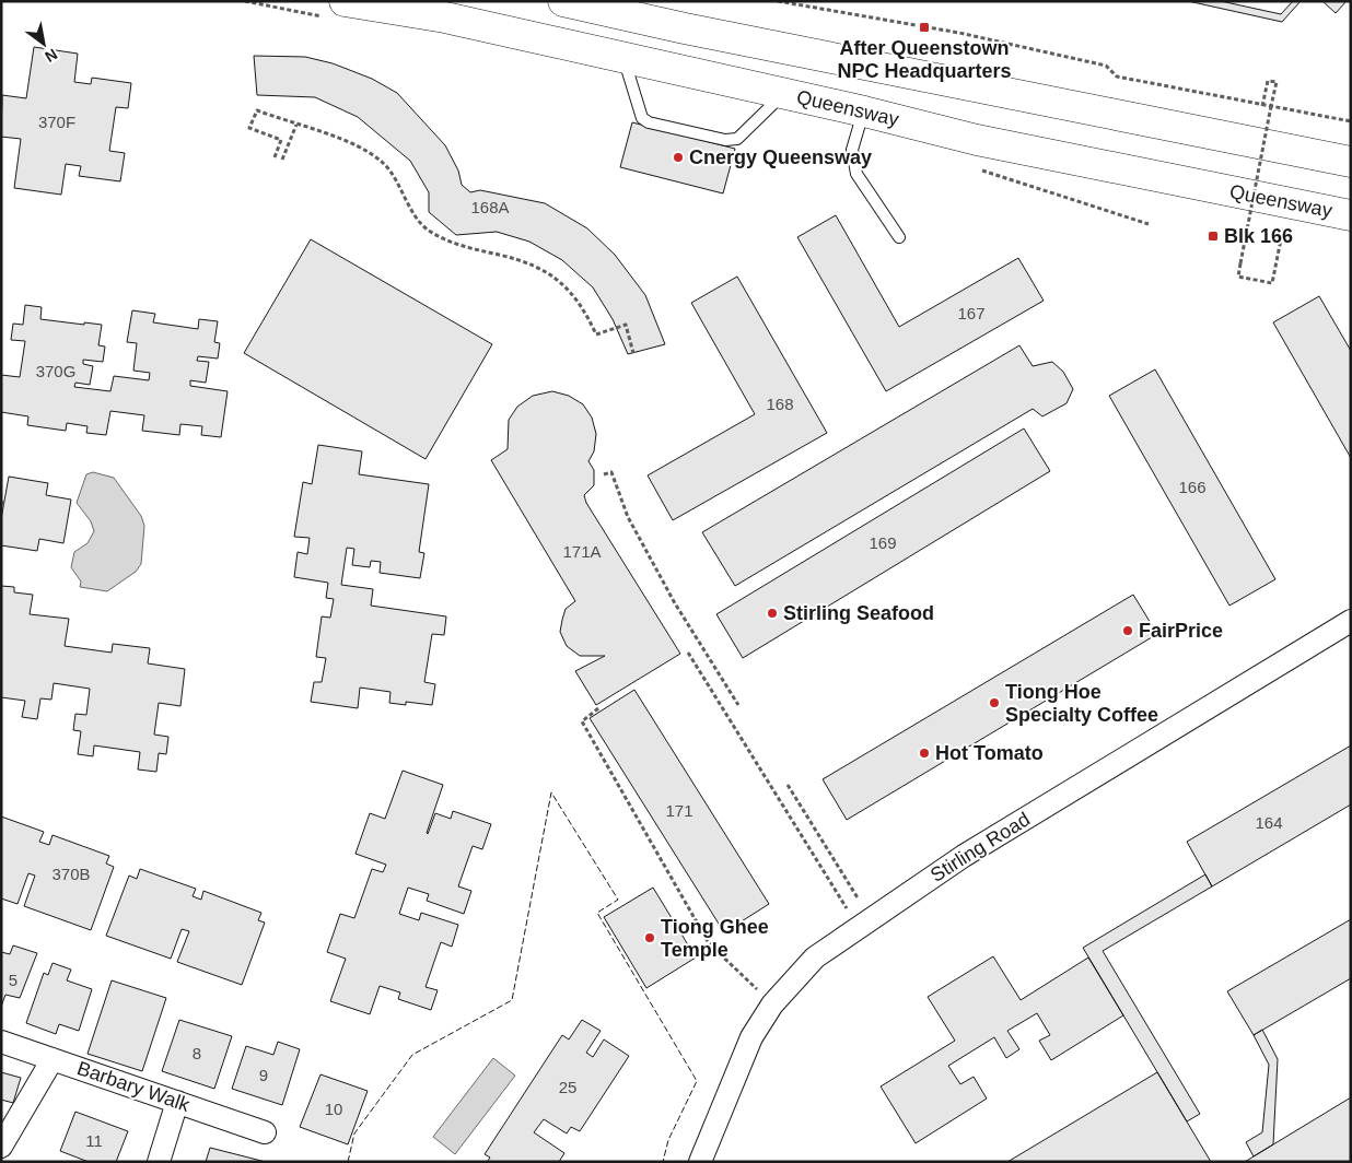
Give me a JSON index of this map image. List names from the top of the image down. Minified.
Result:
{"streets":{"main road":["Queensway"],"street":["Stirling Road","Barbary Walk"]},"places":{"transit":["After Queenstown NPC Headquarters","Blk 166"],"other":["Cnergy Queensway","Stirling Seafood","FairPrice","Tiong Hoe Specialty Coffee","Hot Tomato","Tiong Ghee Temple"]},"house_numbers":["370F","168A","167","370G","168","166","169","171A","171","164","370B","5","8","9","25","10","11"],"north":"bottom right"}
